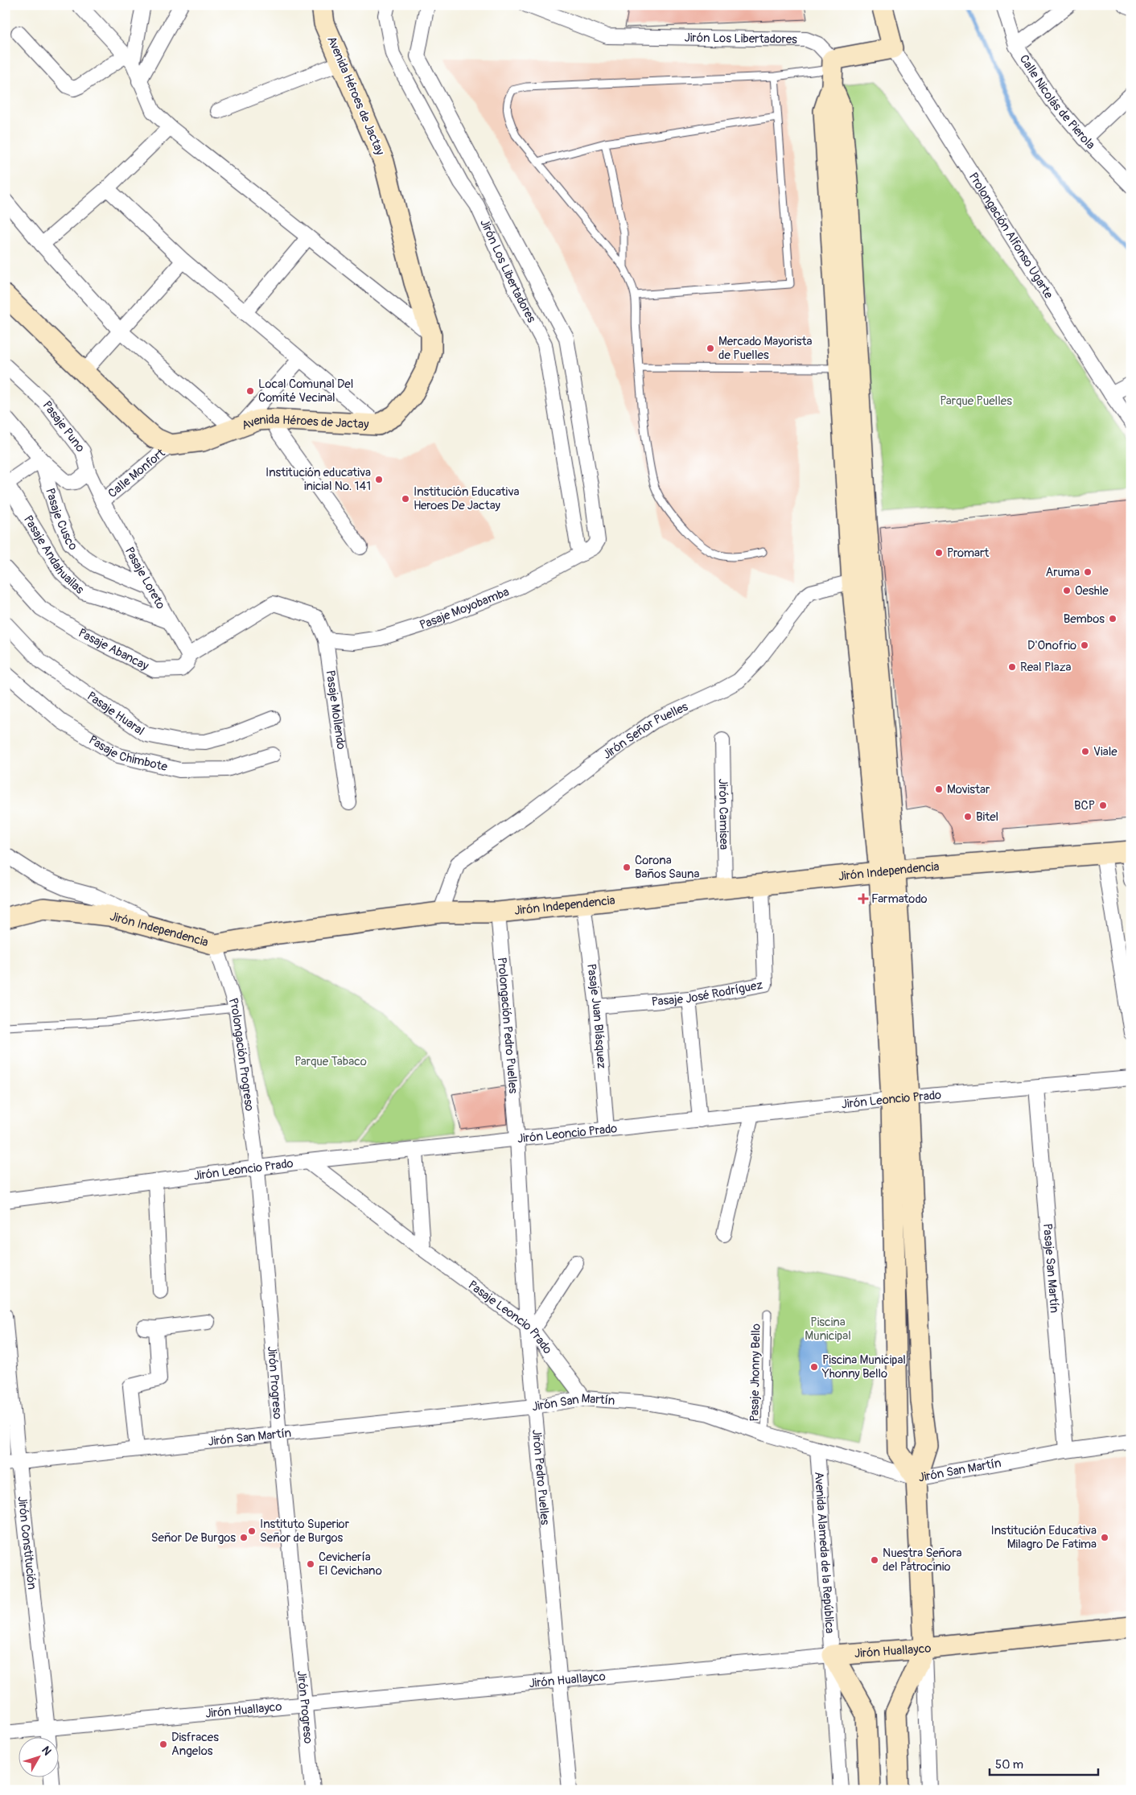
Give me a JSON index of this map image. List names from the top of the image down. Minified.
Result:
{"streets":{"street":["Jirón Los Libertadores","Avenida Héroes de Jactay","Calle Nicolás de Pierola","Prolongación Alfonso Ugarte","Pasaje Puno","Calle Monfort","Pasaje Cusco","Pasaje Andahuailas","Pasaje Loreto","Pasaje Moyobamba","Pasaje Abancay","Pasaje Mollendo","Pasaje Huaral","Jirón Señor Puelles","Pasaje Chimbote","Jirón Camisea","Jirón Independencia","Pasaje José Rodríguez","Pasaje Juan Blásquez","Prolongación Pedro Puelles","Prolongación Progreso","Jirón Leoncio Prado","Pasaje San Martín","Pasaje Leoncio Prado","Jirón Progreso","Jirón San Martín","Jirón Pedro Puelles","Jirón Constitución","Avenida Alameda de la República","Jirón Huallayco"],"lane":["Pasaje Jhonny Bello"]},"crossings":[["Jirón Los Libertadores","Pasaje Moyobamba"],["Avenida Héroes de Jactay","Calle Monfort"],["Pasaje Puno","Calle Monfort"],["Pasaje Puno","Pasaje Loreto"],["Calle Monfort","Pasaje Loreto"],["Pasaje Cusco","Pasaje Loreto"],["Pasaje Andahuailas","Pasaje Loreto"],["Pasaje Loreto","Pasaje Abancay"],["Pasaje Moyobamba","Pasaje Mollendo"],["Pasaje Abancay","Pasaje Mollendo"],["Jirón Señor Puelles","Jirón Independencia"],["Jirón Camisea","Jirón Independencia"],["Jirón Independencia","Pasaje José Rodríguez"],["Jirón Independencia","Pasaje Juan Blásquez"],["Jirón Independencia","Prolongación Pedro Puelles"],["Jirón Independencia","Prolongación Progreso"],["Pasaje José Rodríguez","Pasaje Juan Blásquez"],["Pasaje Juan Blásquez","Jirón Leoncio Prado"],["Prolongación Pedro Puelles","Jirón Leoncio Prado"],["Prolongación Pedro Puelles","Jirón Pedro Puelles"],["Prolongación Progreso","Jirón Leoncio Prado"],["Prolongación Progreso","Jirón Progreso"],["Jirón Leoncio Prado","Pasaje San Martín"],["Jirón Leoncio Prado","Pasaje Leoncio Prado"],["Jirón Leoncio Prado","Jirón Progreso"],["Jirón Leoncio Prado","Jirón Pedro Puelles"],["Pasaje San Martín","Jirón San Martín"],["Pasaje Leoncio Prado","Jirón San Martín"],["Pasaje Leoncio Prado","Jirón Pedro Puelles"],["Pasaje Jhonny Bello","Jirón San Martín"],["Jirón Progreso","Jirón San Martín"],["Jirón Progreso","Jirón Huallayco"],["Jirón San Martín","Jirón Pedro Puelles"],["Jirón San Martín","Jirón Constitución"],["Jirón San Martín","Avenida Alameda de la República"],["Jirón Pedro Puelles","Jirón Huallayco"],["Jirón Constitución","Jirón Huallayco"],["Avenida Alameda de la República","Jirón Huallayco"]],"parks":["Parque Puelles","Parque Tabaco","Piscina Municipal"],"places":{"other":["Mercado Mayorista de Puelles","Local Comunal Del Comité Vecinal","Institución educativa inicial No. 141","Institución Educativa Heroes De Jactay","Promart","Aruma","Oeshle","Bembos","D'Onofrio","Real Plaza","Viale","Movistar","BCP","Bitel","Corona Baños Sauna","Piscina Municipal Yhonny Bello","Instituto Superior Señor de Burgos","Señor De Burgos","Institución Educativa Milagro De Fatima","Nuestra Señora del Patrocinio","Cevichería El Cevichano","Disfraces Angelos"],"health":["Farmatodo"]},"scale_bar":"50 m","north":"top right"}
